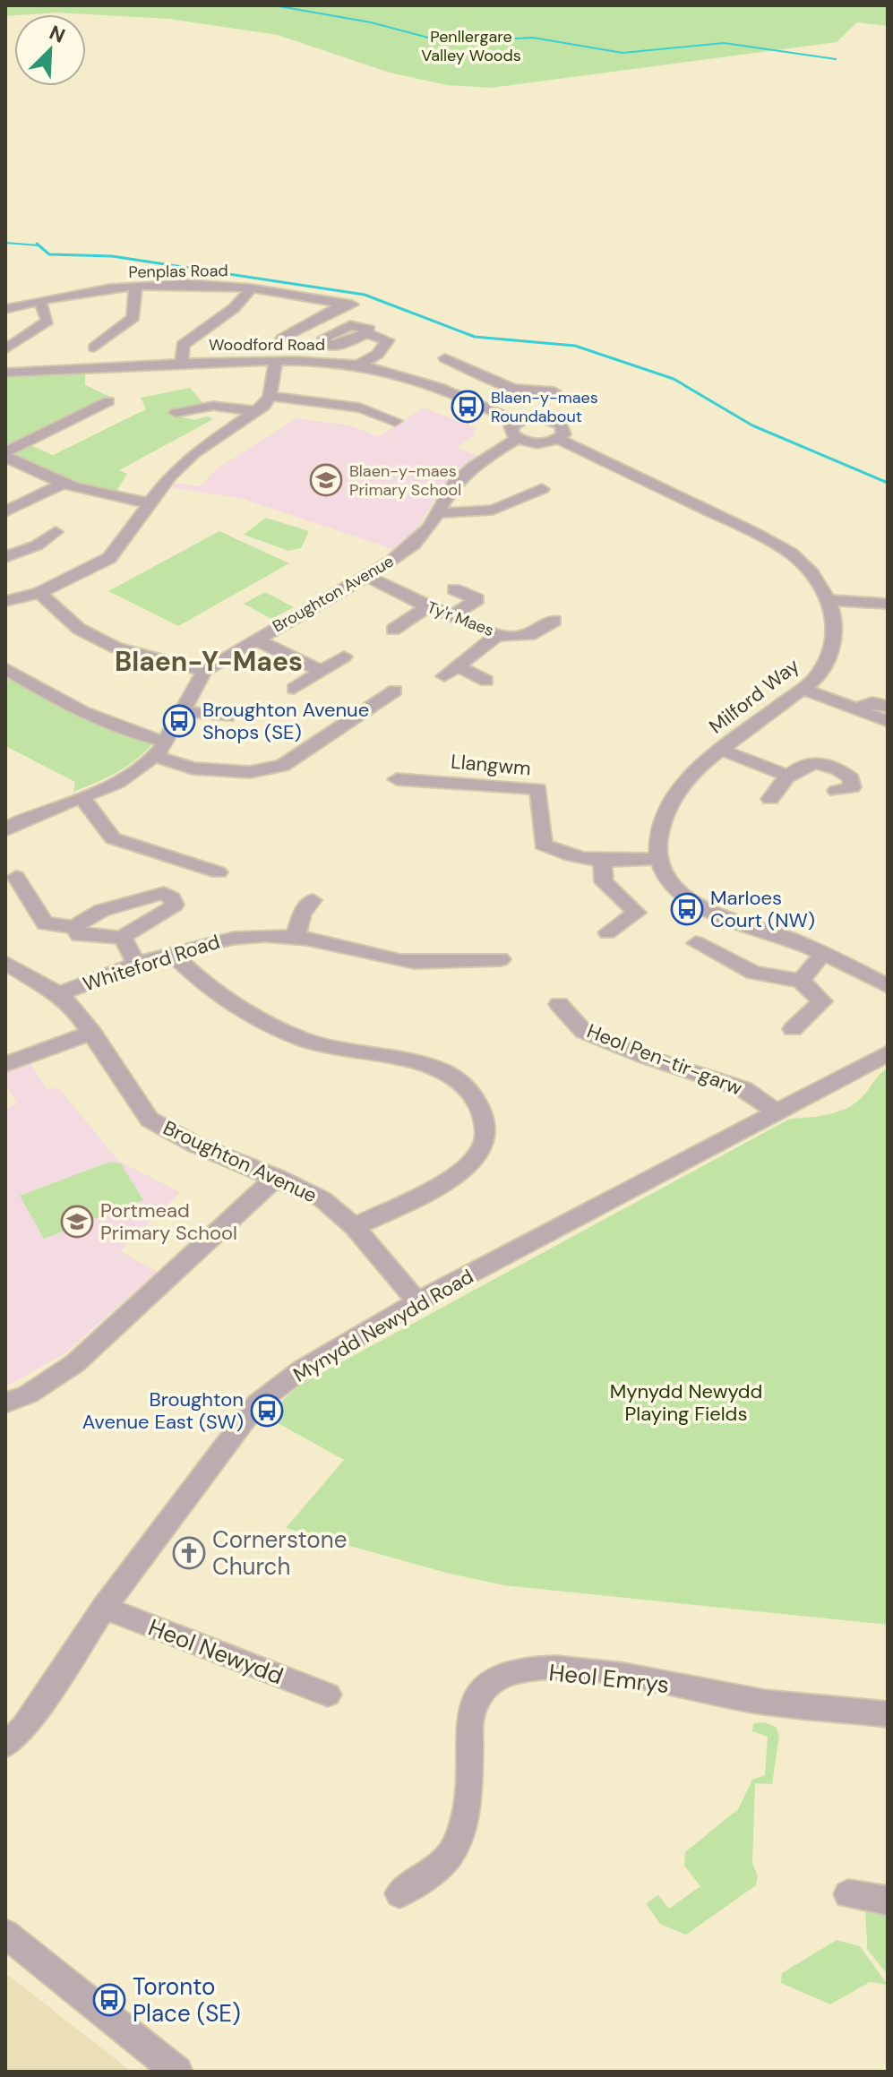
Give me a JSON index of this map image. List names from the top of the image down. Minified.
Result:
{"streets":{"street":["Penplas Road","Woodford Road","Broughton Avenue","Ty'r Maes","Milford Way","Llangwm","Whiteford Road","Heol Pen-tir-garw","Mynydd Newydd Road","Heol Newydd","Heol Emrys"]},"crossings":[["Woodford Road","Broughton Avenue"],["Woodford Road","Milford Way"],["Broughton Avenue","Ty'r Maes"],["Broughton Avenue","Whiteford Road"],["Broughton Avenue","Mynydd Newydd Road"],["Milford Way","Llangwm"],["Heol Pen-tir-garw","Mynydd Newydd Road"],["Mynydd Newydd Road","Heol Newydd"]],"districts":["Blaen-Y-Maes"],"parks":["Penllergare Valley Woods","Mynydd Newydd Playing Fields"],"places":{"bus stop":["Blaen-y-maes Roundabout","Broughton Avenue Shops (SE)","Marloes Court (NW)","Broughton Avenue East (SW)","Toronto Place (SE)"],"school or university":["Blaen-y-maes Primary School","Portmead Primary School"],"church":["Cornerstone Church"]},"north":"top right"}
